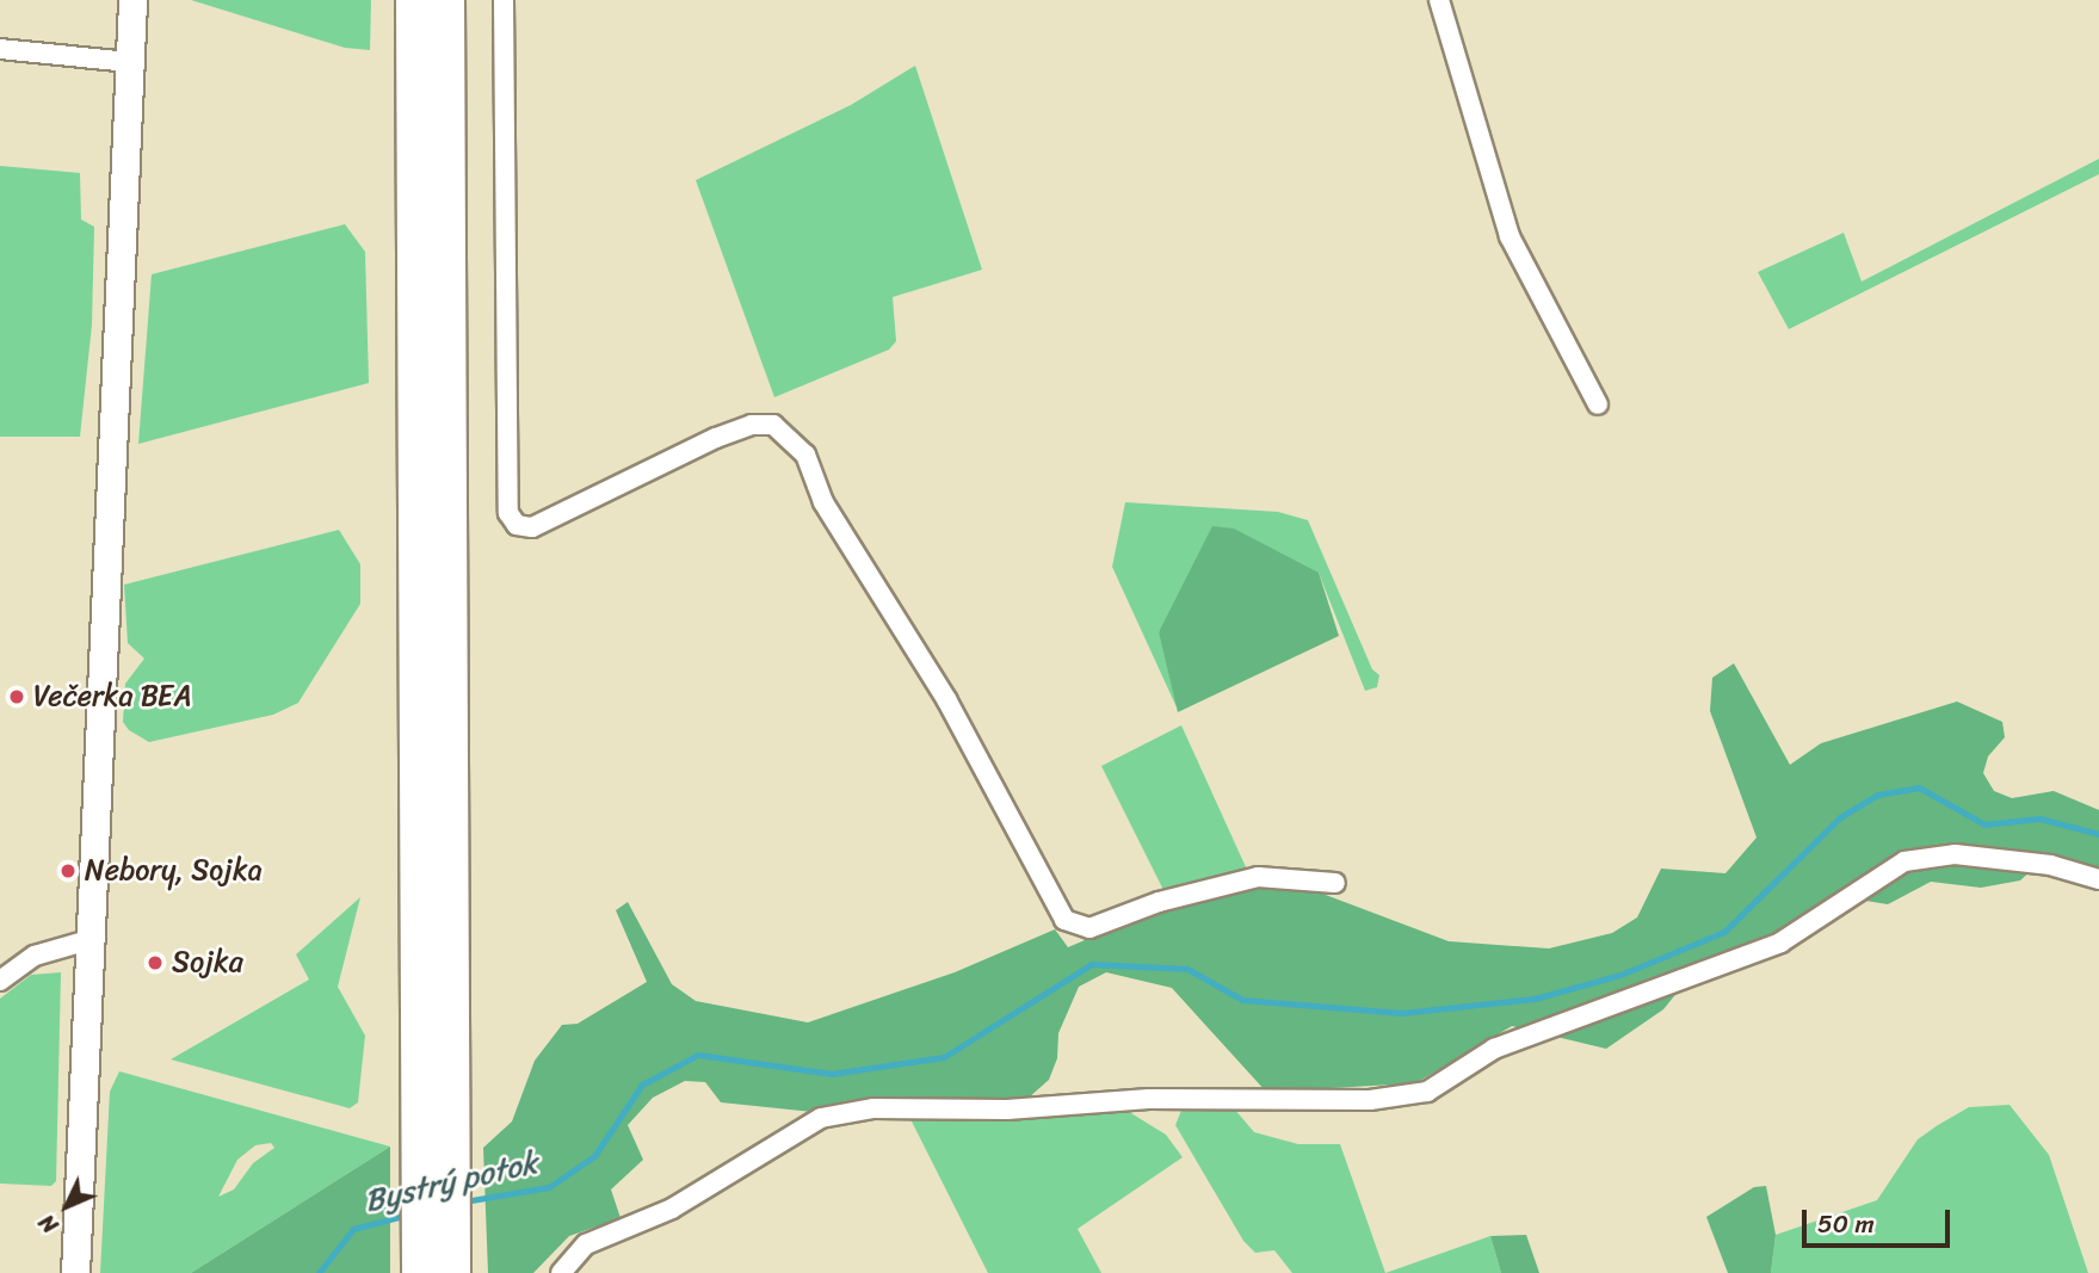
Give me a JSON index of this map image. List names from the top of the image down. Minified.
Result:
{"water":["Bystrý potok"],"places":["Večerka BEA","Nebory, Sojka","Sojka"],"scale_bar":"50 m","north":"bottom left"}
